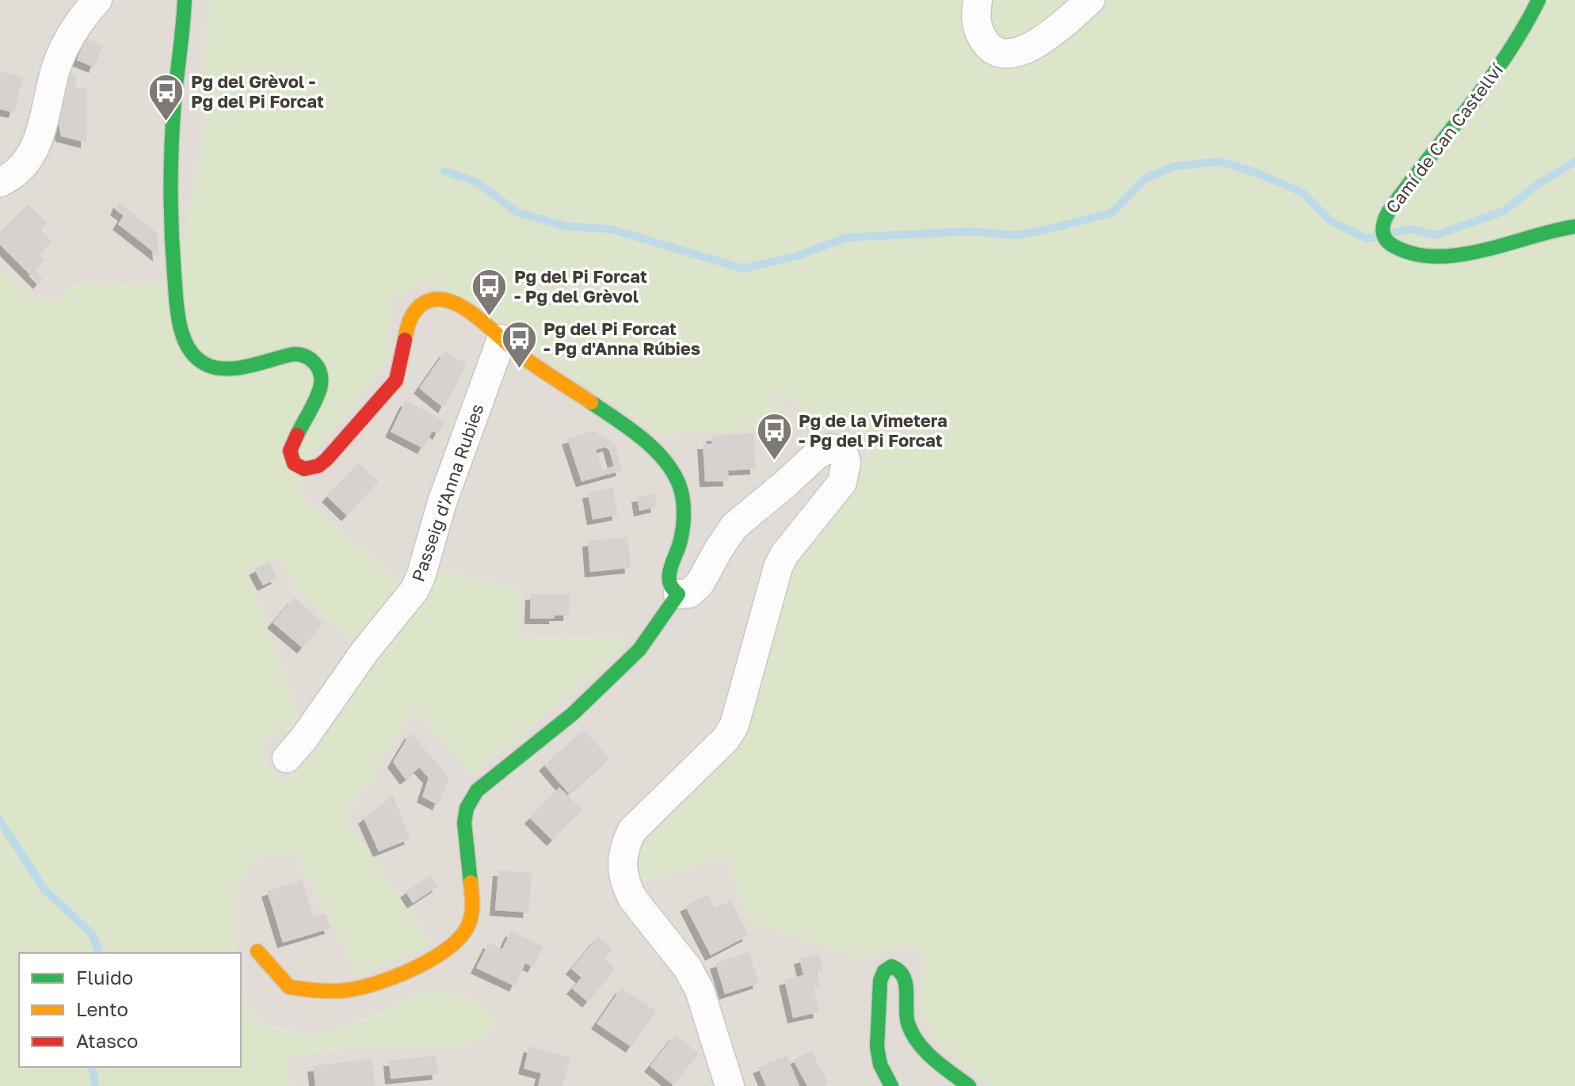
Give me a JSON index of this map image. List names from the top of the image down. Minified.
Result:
{"streets":{"street":["Camí de Can Castellví","Passeig d'Anna Rubies"]},"places":{"bus stop":["Pg del Grèvol - Pg del Pi Forcat","Pg del Pi Forcat - Pg del Grèvol","Pg del Pi Forcat - Pg d'Anna Rúbies","Pg de la Vimetera - Pg del Pi Forcat"]},"legend":["Fluido","Lento","Atasco"]}
